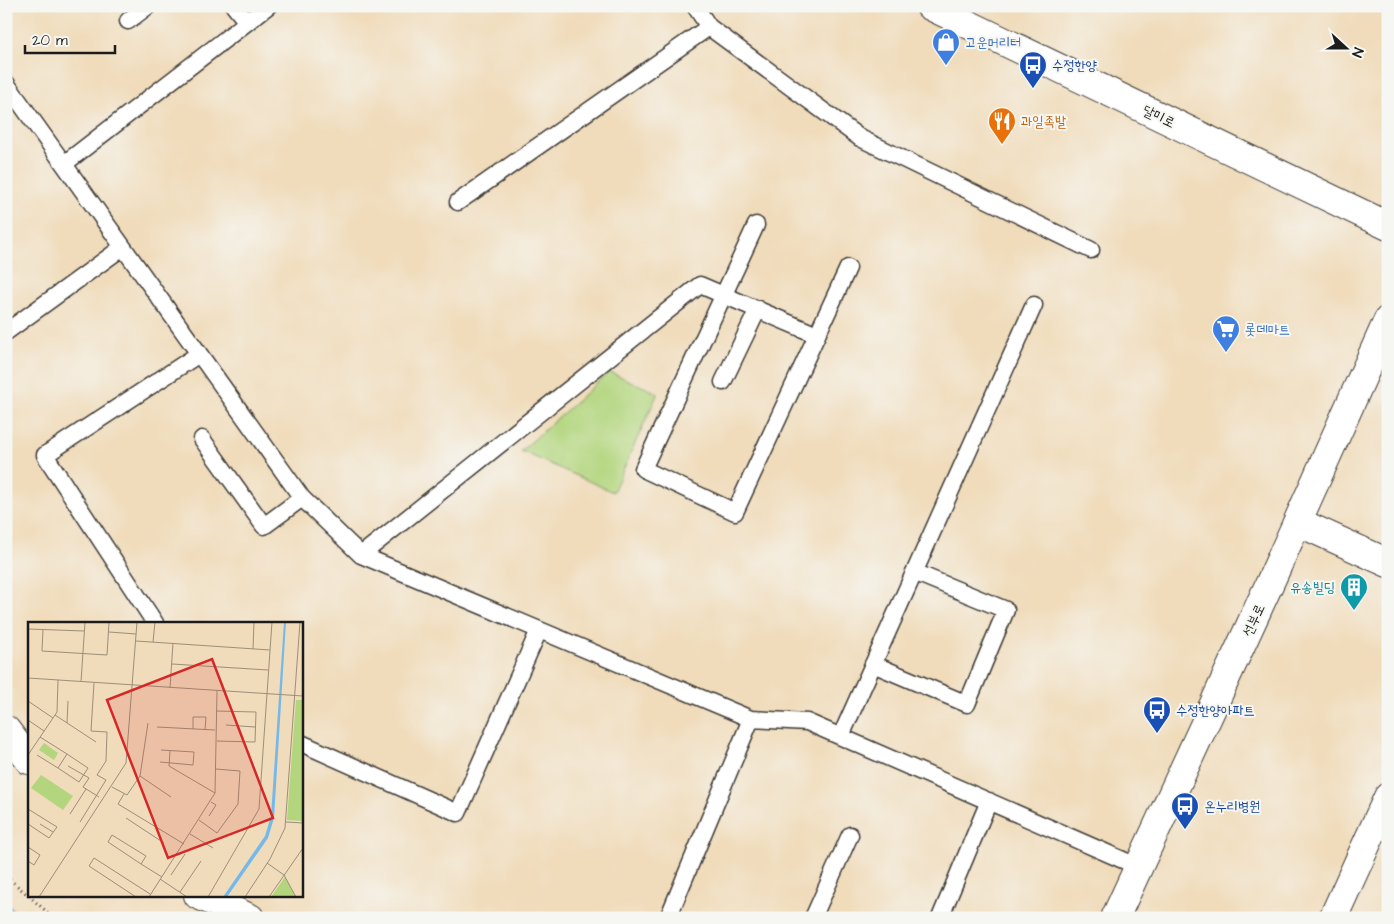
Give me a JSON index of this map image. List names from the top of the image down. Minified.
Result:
{"streets":{"street":["달미로","선부로"]},"places":{"shop":["고운머리터"],"bus stop":["수정한양","수정한양아파트","온누리병원"],"restaurant":["과일족발"],"supermarket":["롯데마트"],"building":["유송빌딩"]},"scale_bar":"20 m","north":"right"}
